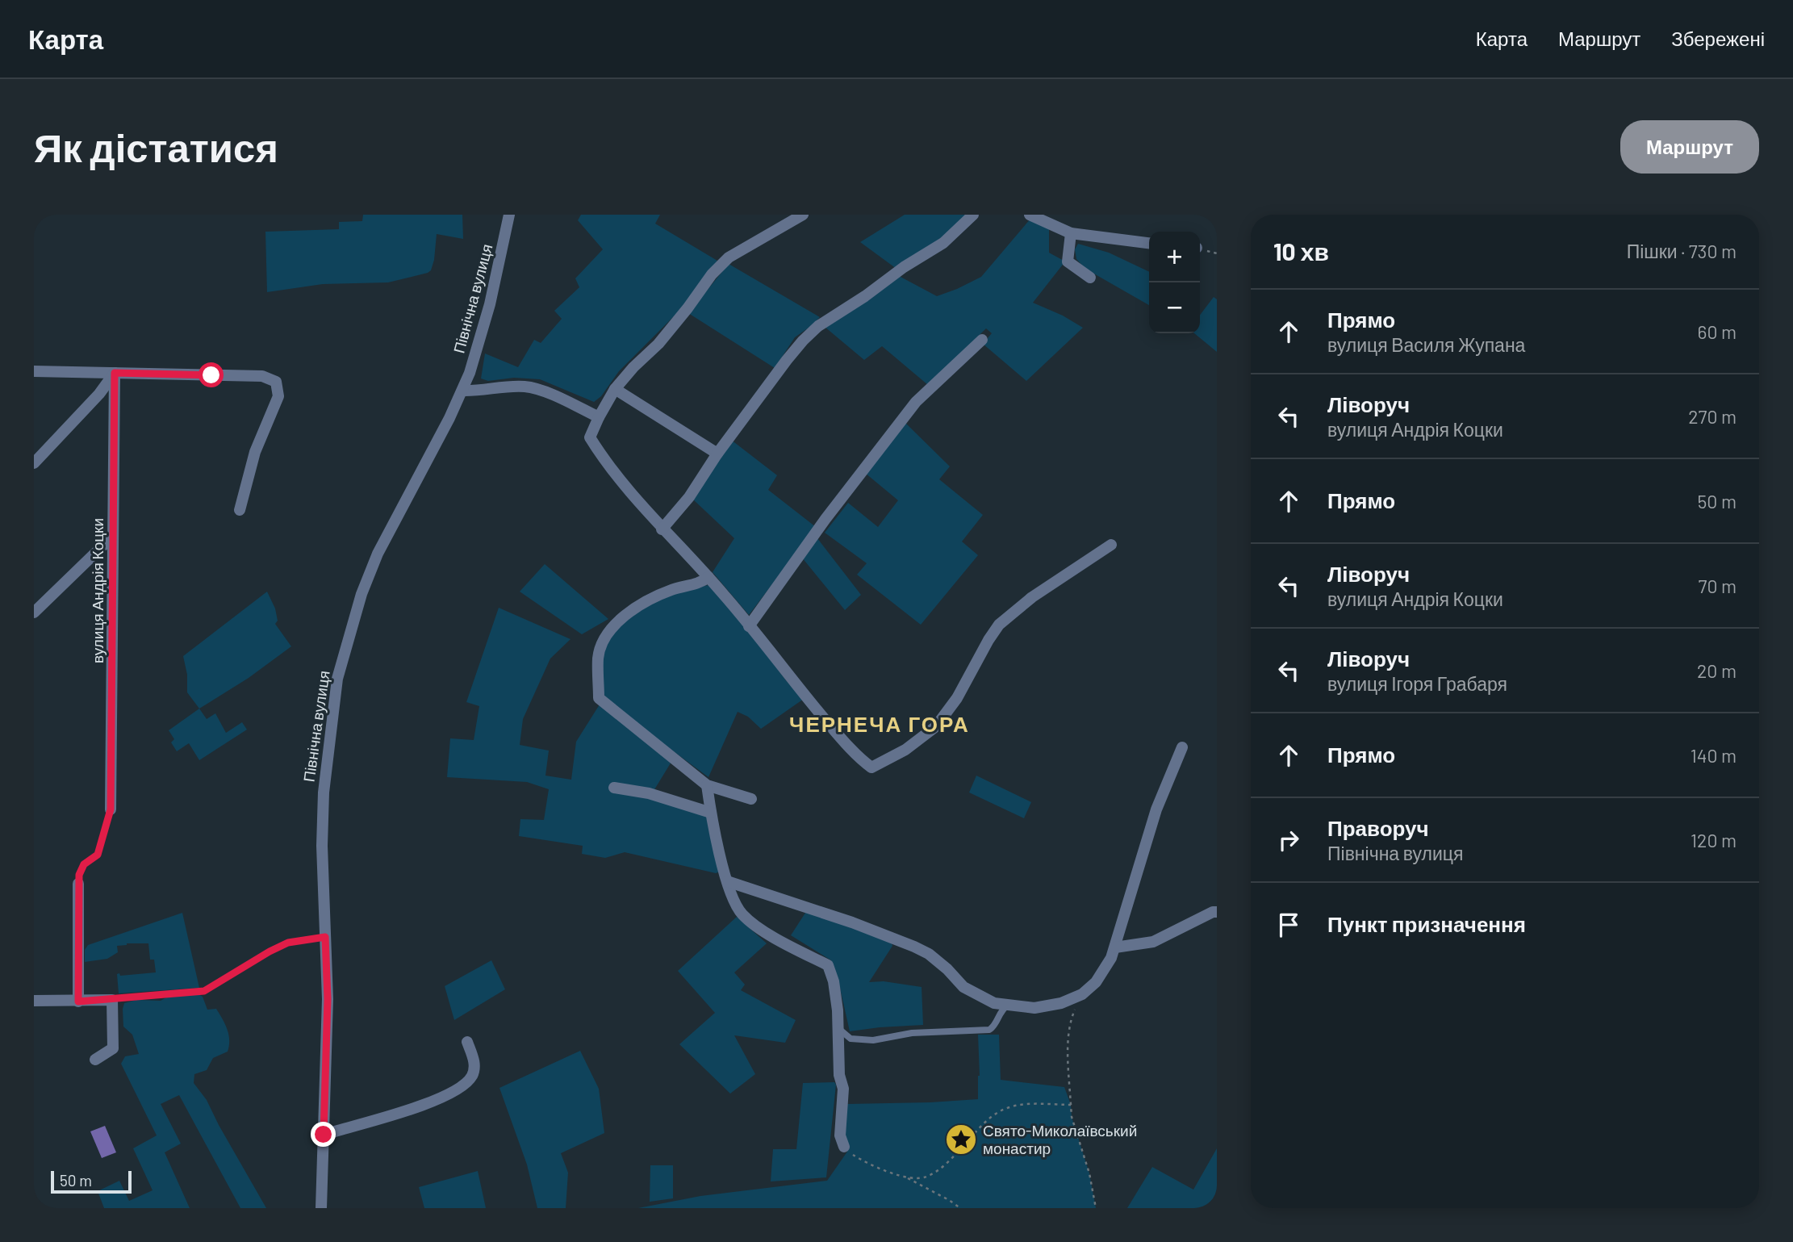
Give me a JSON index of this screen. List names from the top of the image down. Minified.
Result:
{"streets":{"street":["Північна вулиця","вулиця Андрія Коцки"]},"districts":["ЧЕРНЕЧА ГОРА"],"places":{"place":["Свято-Миколаївський монастир"]},"scale_bar":"50 m","page":{"header":"Карта","nav":["Карта","Маршрут","Збережені"],"buttons":"Маршрут","title":"Як дістатися","heading":["10 хв","Пішки · 730 m"],"map_buttons":["+","−"],"list":[["Прямо","вулиця Василя Жупана","60 m"],["Ліворуч","вулиця Андрія Коцки","270 m"],["Прямо","50 m"],["Ліворуч","вулиця Андрія Коцки","70 m"],["Ліворуч","вулиця Ігоря Грабаря","20 m"],["Прямо","140 m"],["Праворуч","Північна вулиця","120 m"],"Пункт призначення"],"scale":"50 m"}}
